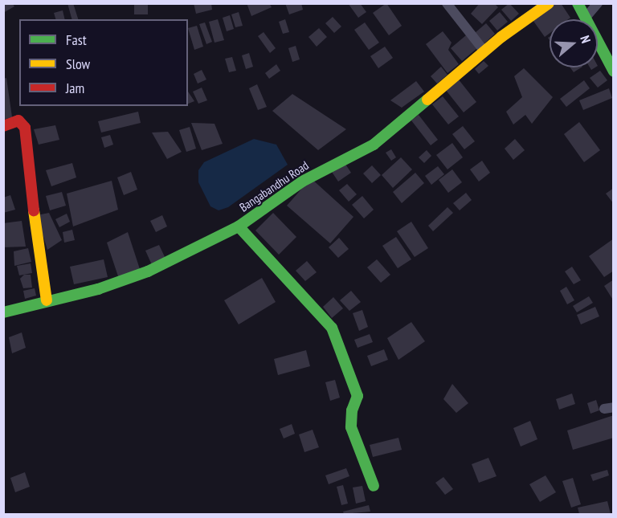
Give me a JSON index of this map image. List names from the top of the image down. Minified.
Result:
{"streets":{"street":["Bangabandhu Road"]},"legend":["Fast","Slow","Jam"],"north":"right"}
